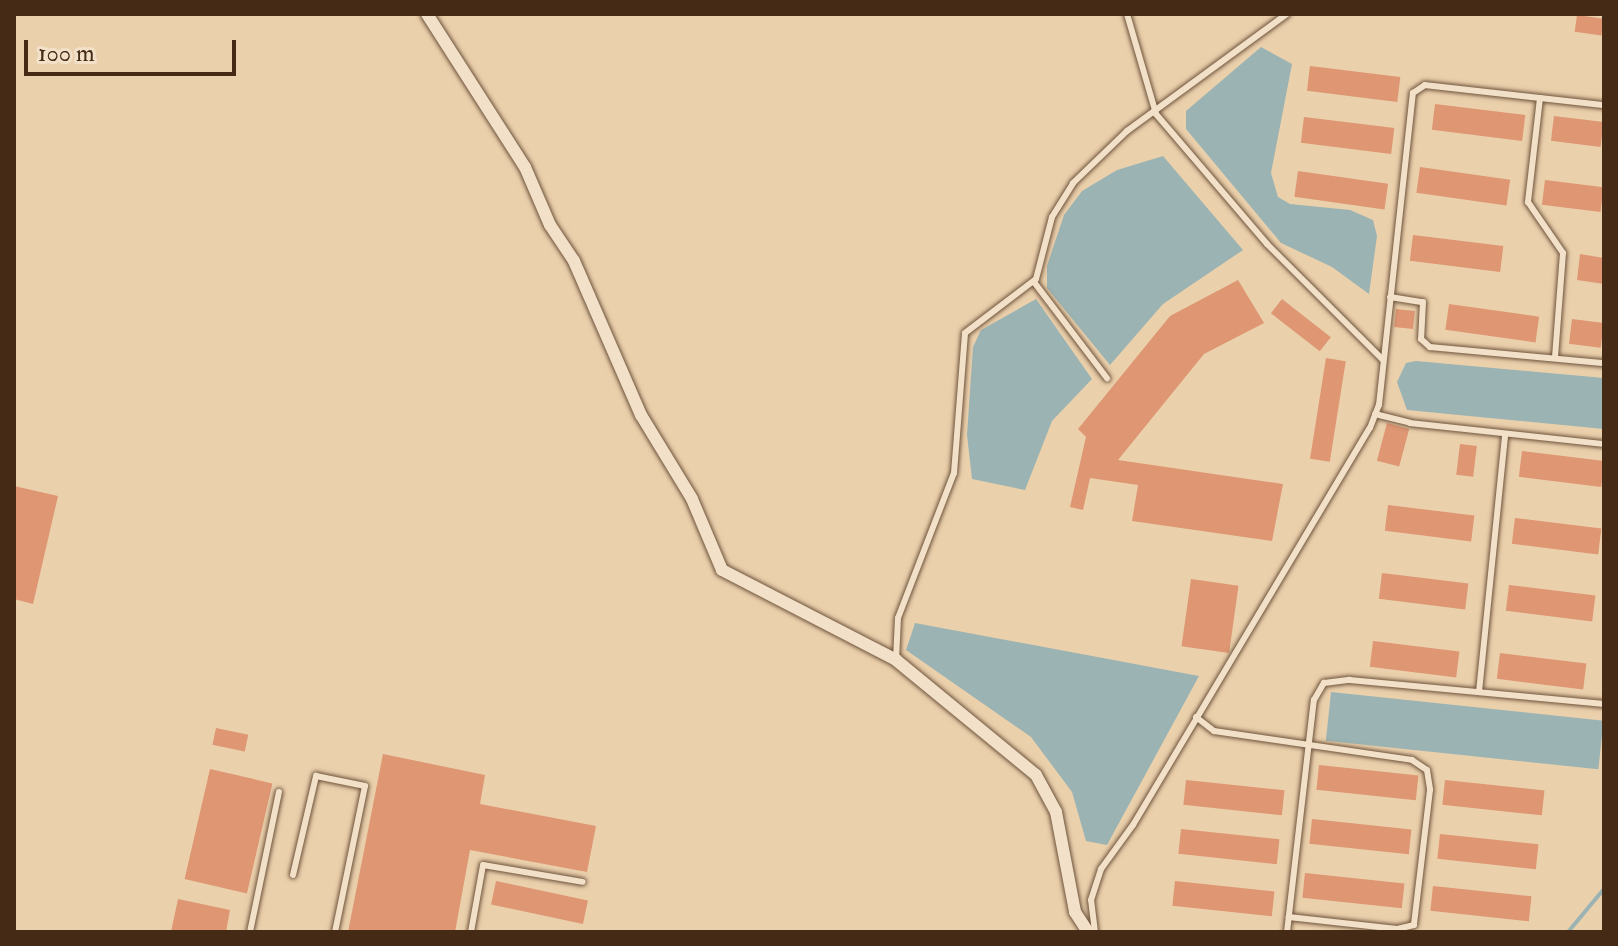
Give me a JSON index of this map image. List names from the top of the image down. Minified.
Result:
{"scale_bar":"100 m"}
